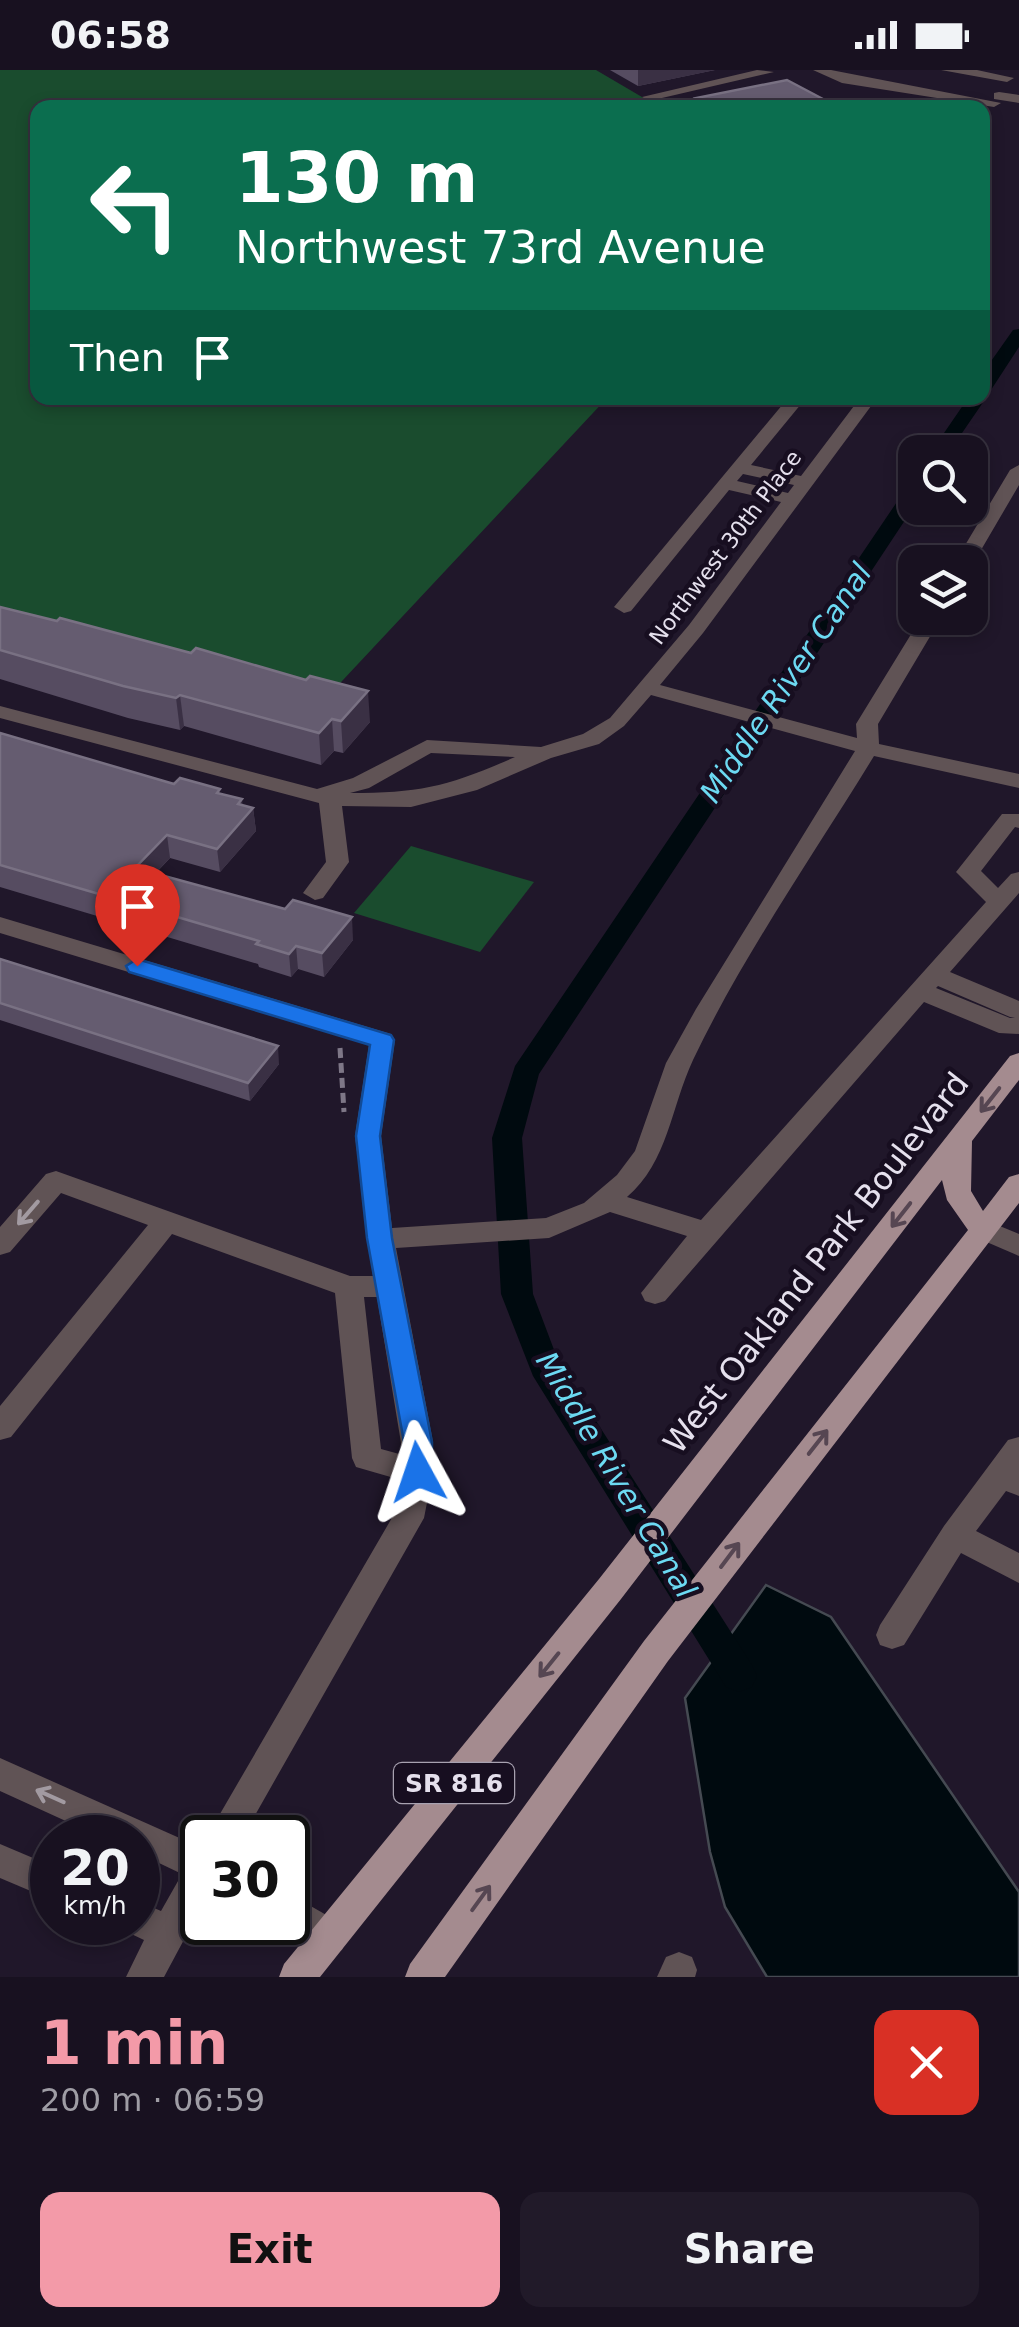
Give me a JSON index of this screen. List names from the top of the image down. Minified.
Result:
{"streets":{"main road":["West Oakland Park Boulevard","SR 816"],"street":["Northwest 30th Place"]},"water":["Middle River Canal"],"page":{"status":"06:58","turn":["130 m","Northwest 73rd Avenue"],"then":"Then","speed":"20 km/h","limit":"30","heading":["1 min","200 m · 06:59"],"buttons":["Exit","Share"]}}
